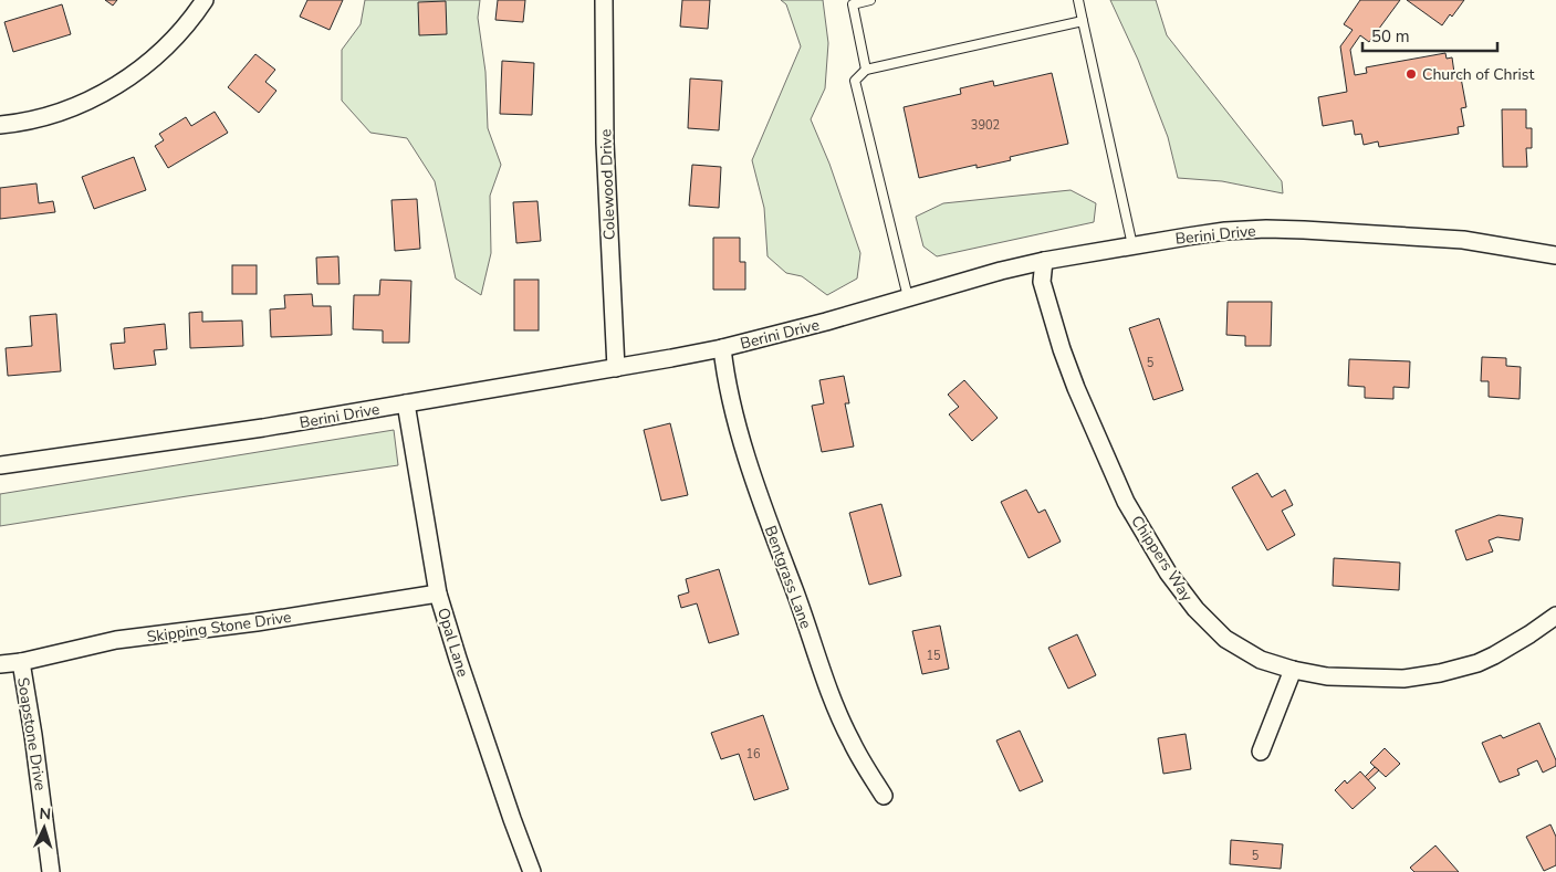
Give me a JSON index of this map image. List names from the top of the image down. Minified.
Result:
{"streets":{"street":["Colewood Drive","Berini Drive","Chippers Way","Bentgrass Lane","Skipping Stone Drive","Opal Lane","Soapstone Drive"]},"crossings":[["Colewood Drive","Berini Drive"],["Berini Drive","Chippers Way"],["Berini Drive","Bentgrass Lane"],["Berini Drive","Opal Lane"],["Skipping Stone Drive","Opal Lane"],["Skipping Stone Drive","Soapstone Drive"]],"places":["Church of Christ"],"house_numbers":["3902","5","15","16","5"],"scale_bar":"50 m","north":"top"}
